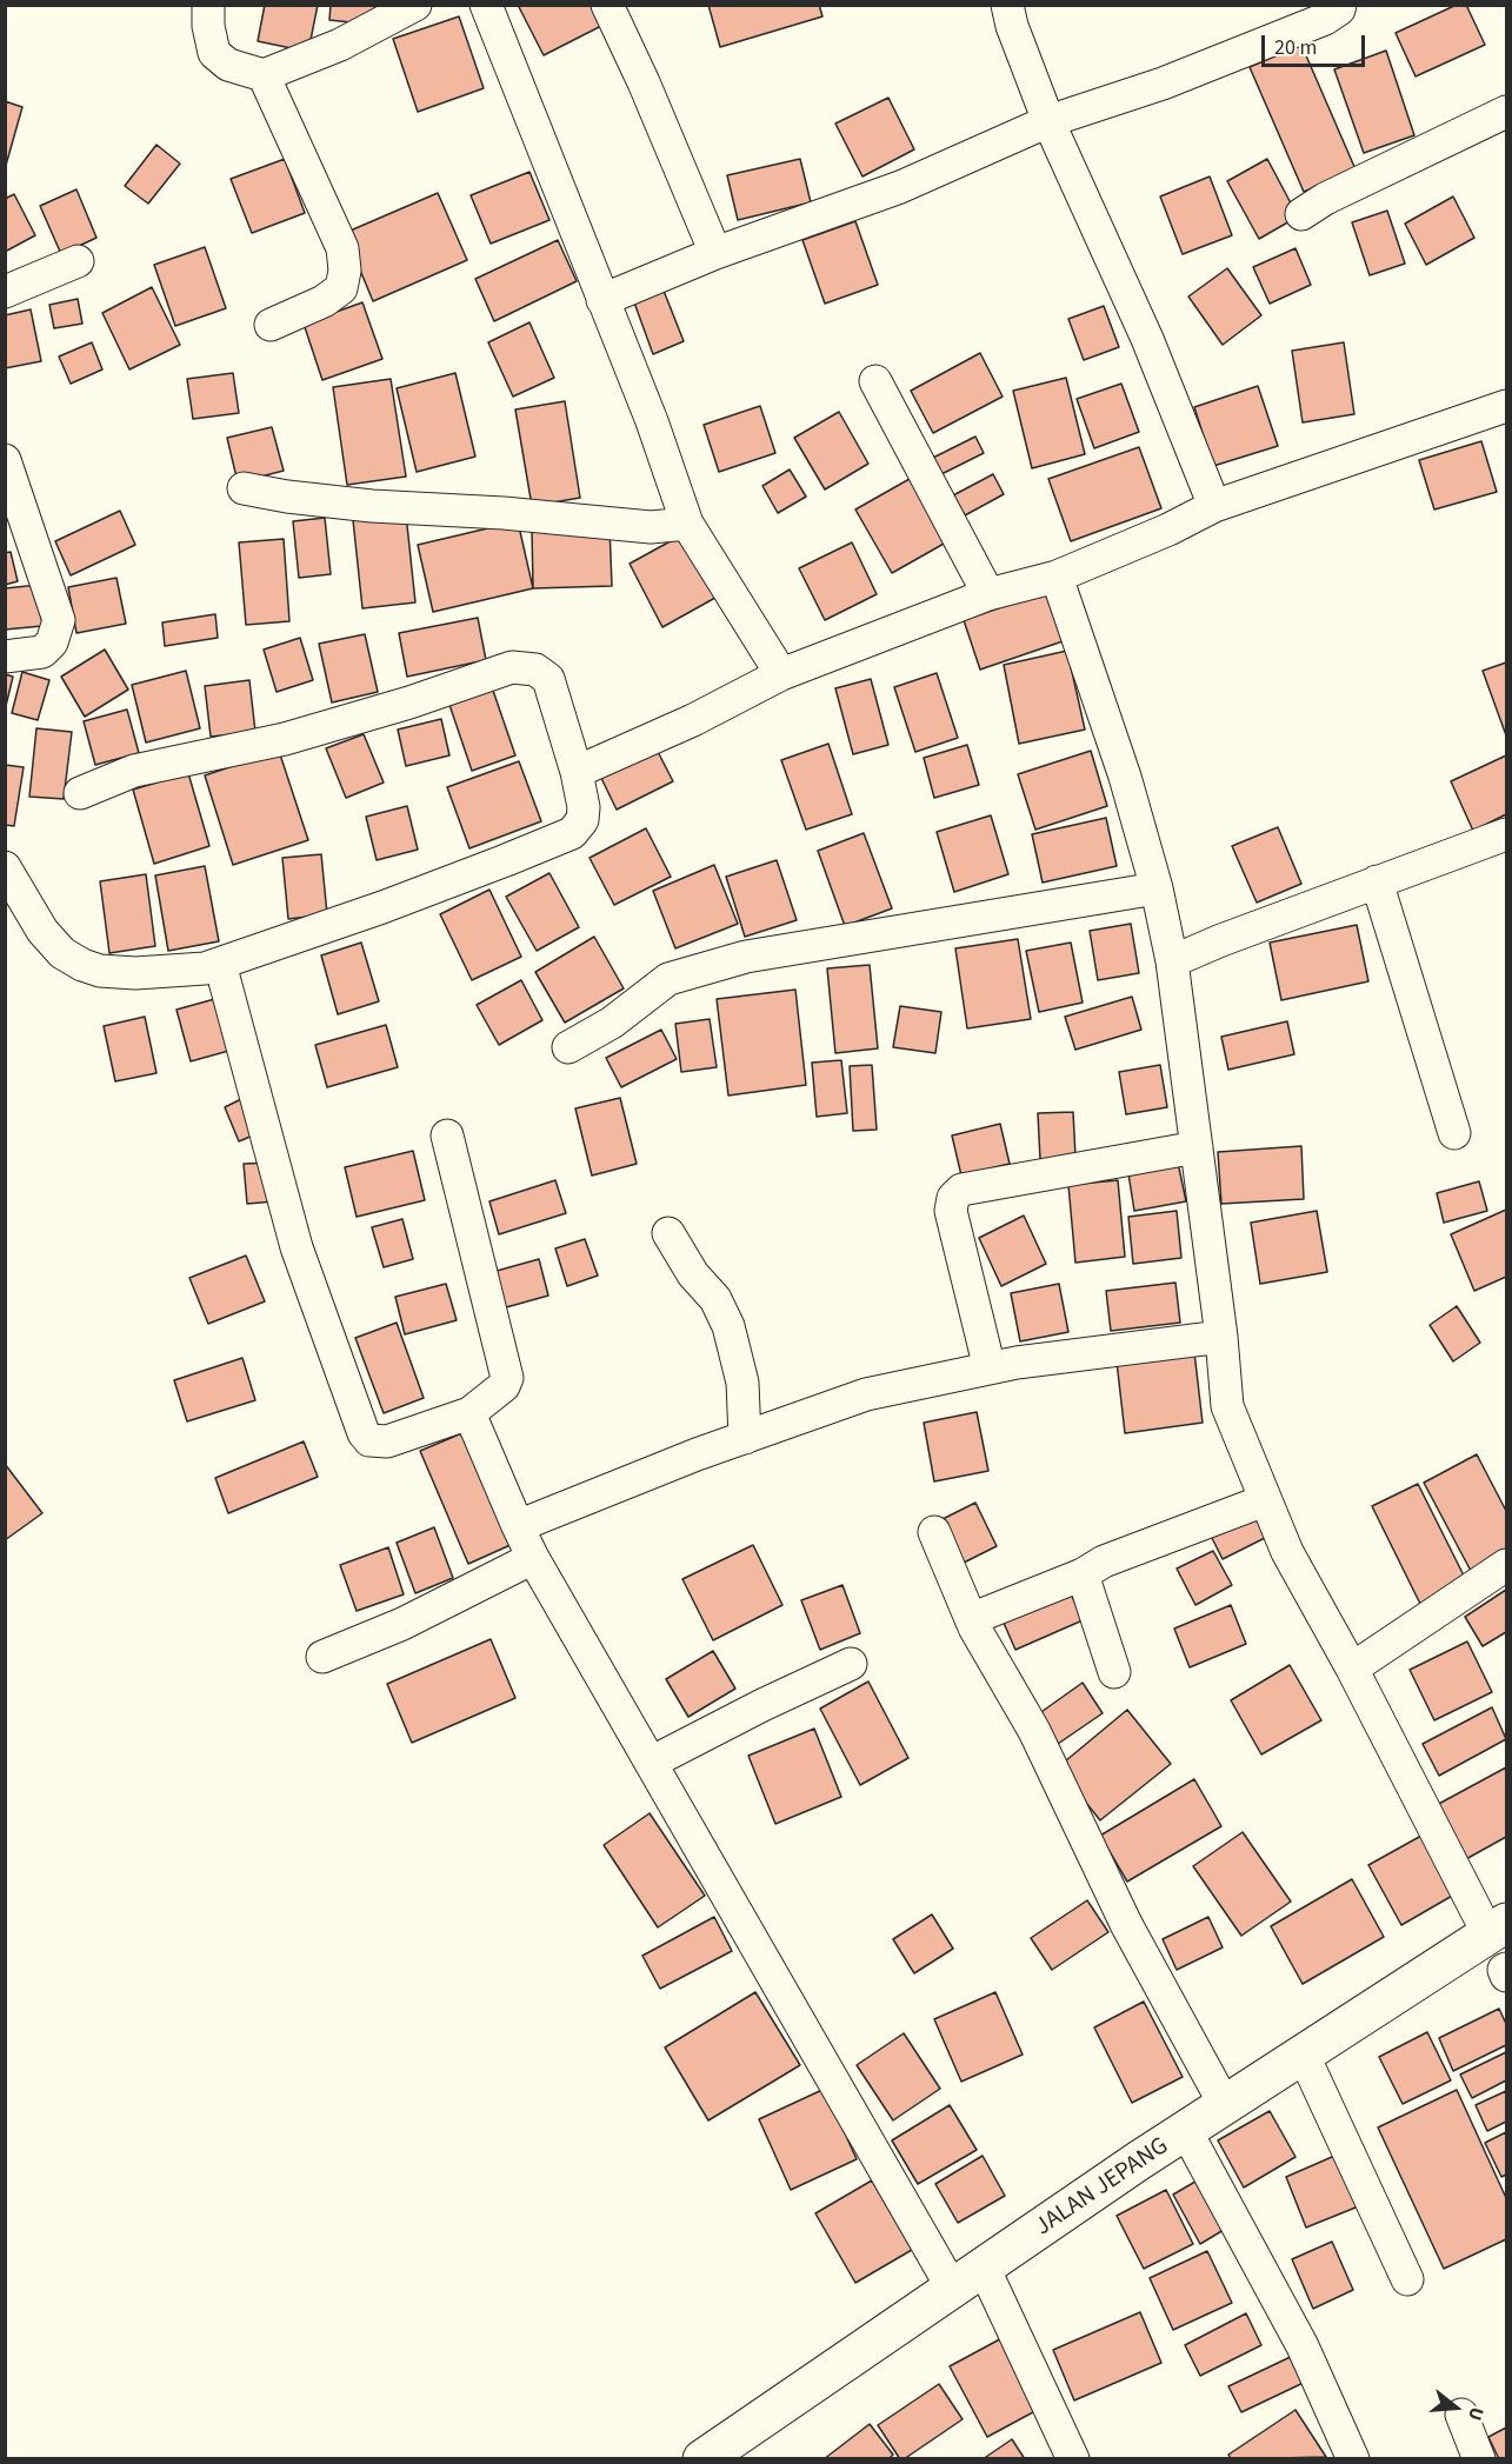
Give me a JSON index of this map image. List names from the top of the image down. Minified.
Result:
{"streets":{"street":["JALAN JEPANG"]},"scale_bar":"20 m","north":"right"}
